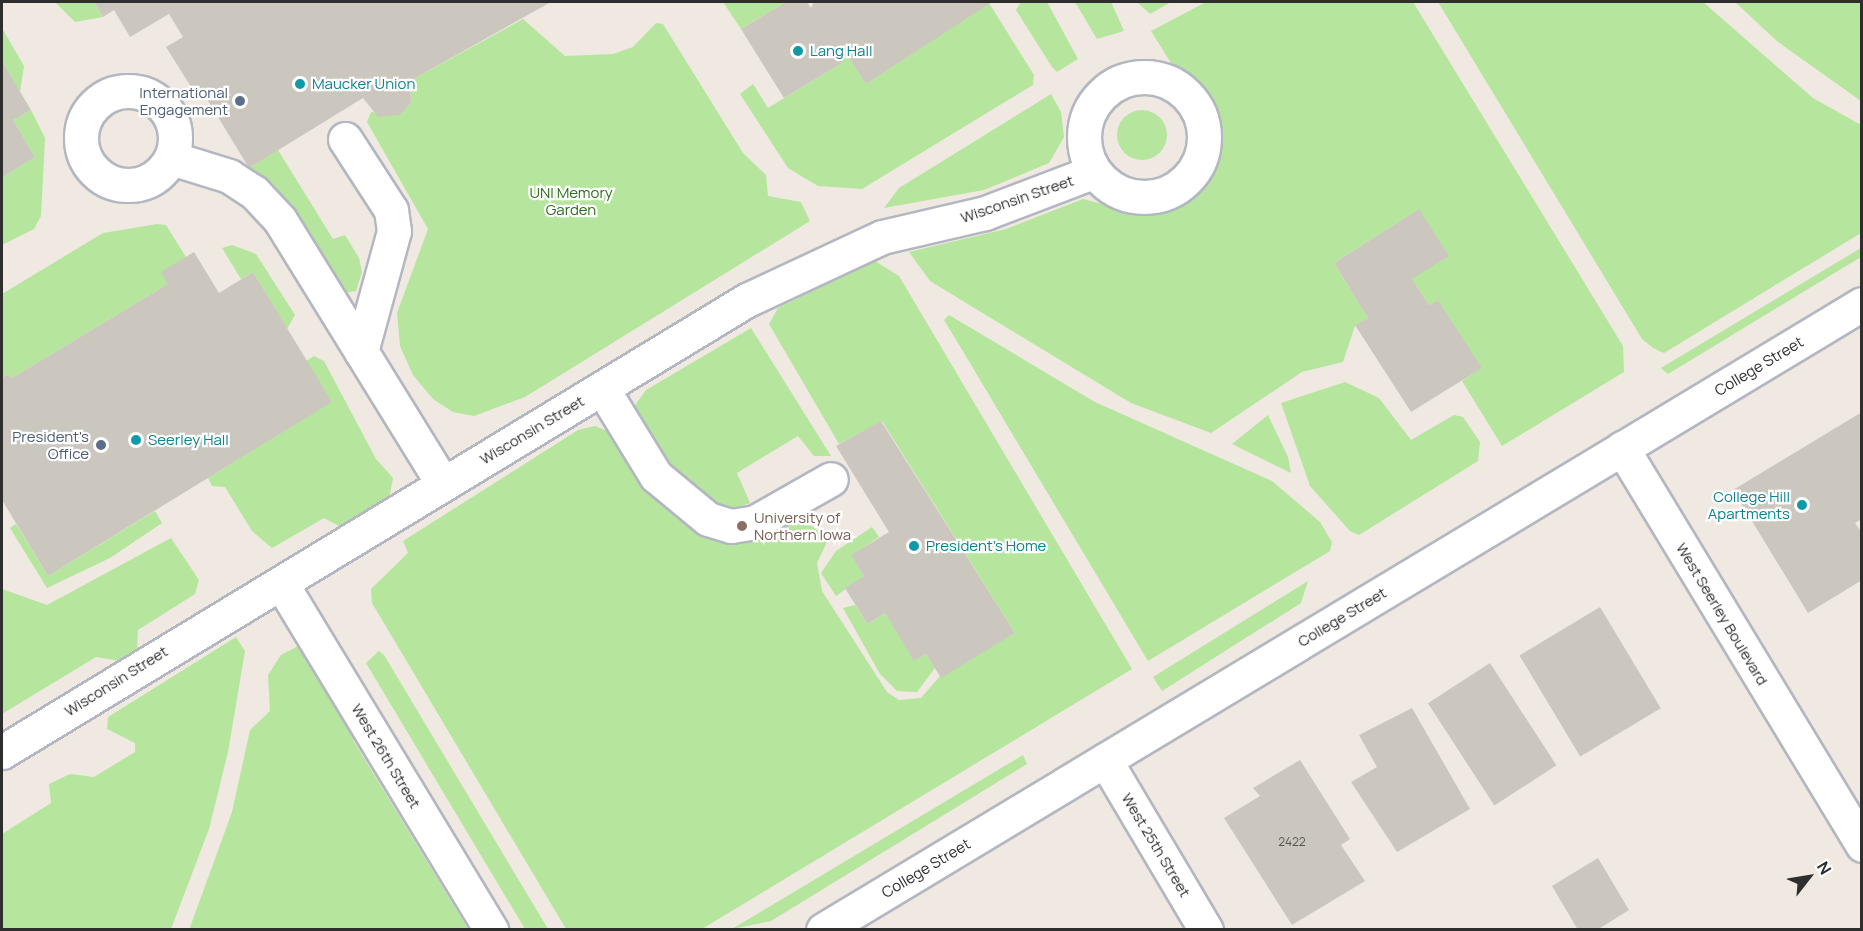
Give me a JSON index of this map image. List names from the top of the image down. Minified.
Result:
{"streets":{"street":["Wisconsin Street","College Street","West Seerley Boulevard","West 26th Street","West 25th Street"]},"crossings":[["Wisconsin Street","West 26th Street"],["College Street","West Seerley Boulevard"],["College Street","West 25th Street"]],"parks":["UNI Memory Garden"],"places":["Lang Hall","Maucker Union","International Engagement","Seerley Hall","President's Office","College Hill Apartments","University of Northern Iowa","President's Home"],"house_numbers":["2422"],"north":"top right"}
